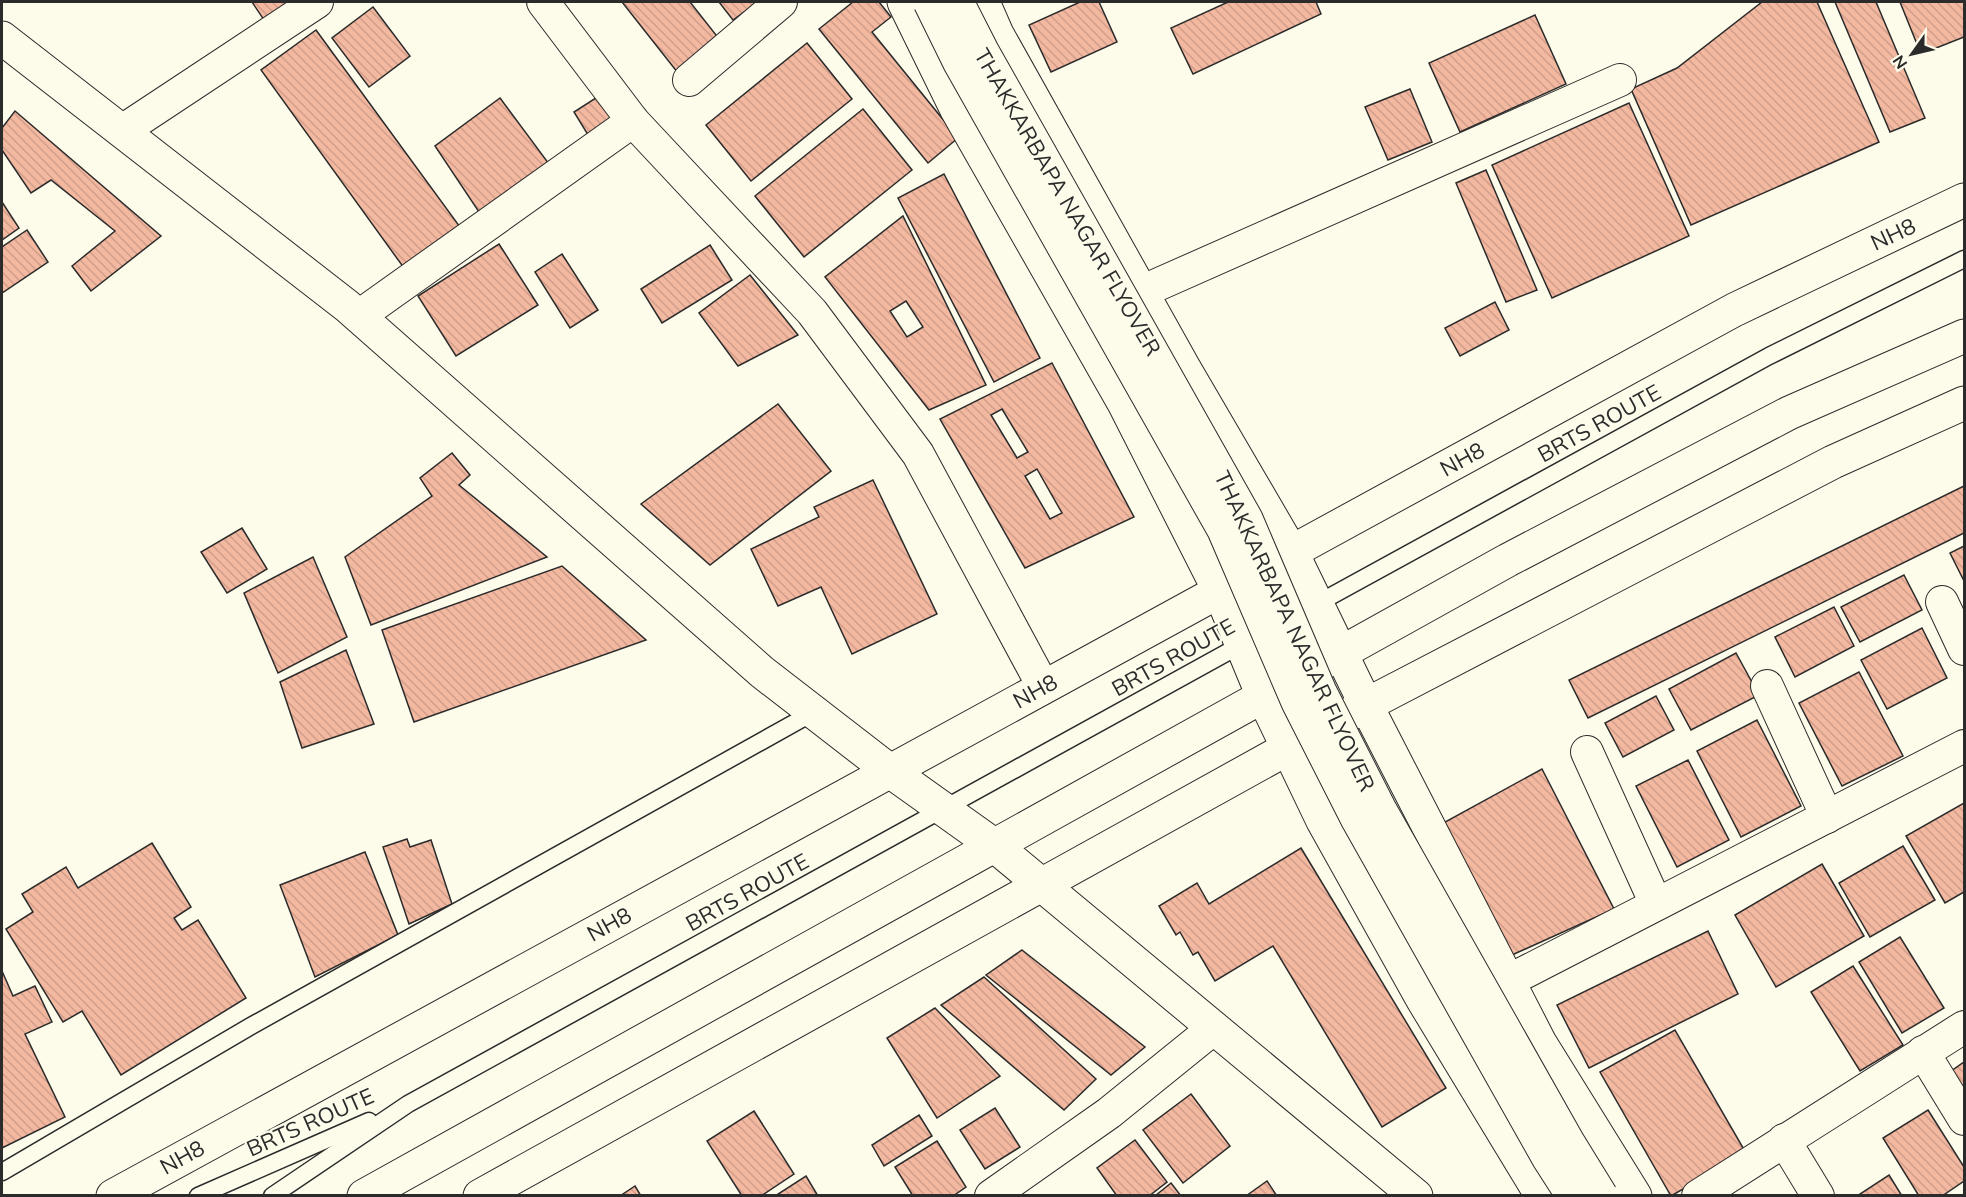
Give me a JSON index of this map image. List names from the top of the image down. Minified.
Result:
{"streets":{"main road":["THAKKARBAPA NAGAR FLYOVER","NH8"],"lane":["BRTS ROUTE"]},"north":"bottom left"}
